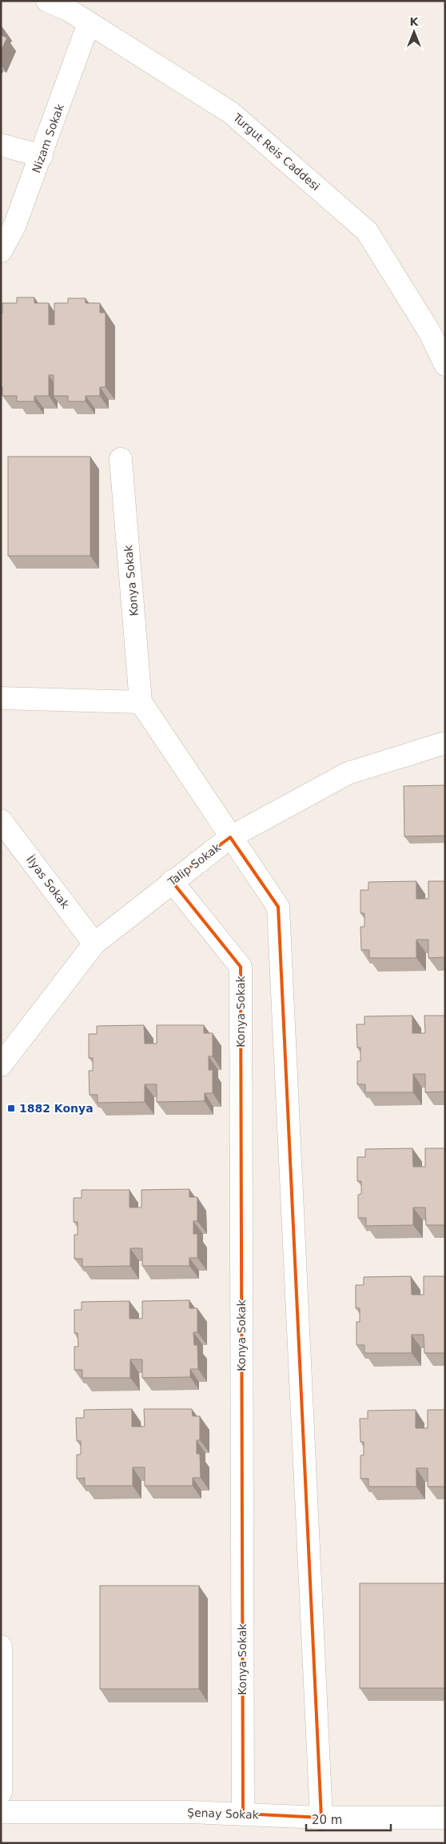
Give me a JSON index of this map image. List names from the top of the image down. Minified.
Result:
{"streets":{"street":["Nizam Sokak","Turgut Reis Caddesi","Konya Sokak","Talip Sokak","İlyas Sokak","Şenay Sokak"]},"crossings":[["Nizam Sokak","Turgut Reis Caddesi"],["Konya Sokak","Talip Sokak"],["Konya Sokak","Şenay Sokak"],["Talip Sokak","İlyas Sokak"]],"places":{"transit":["1882 Konya"]},"scale_bar":"20 m","north":"top"}
